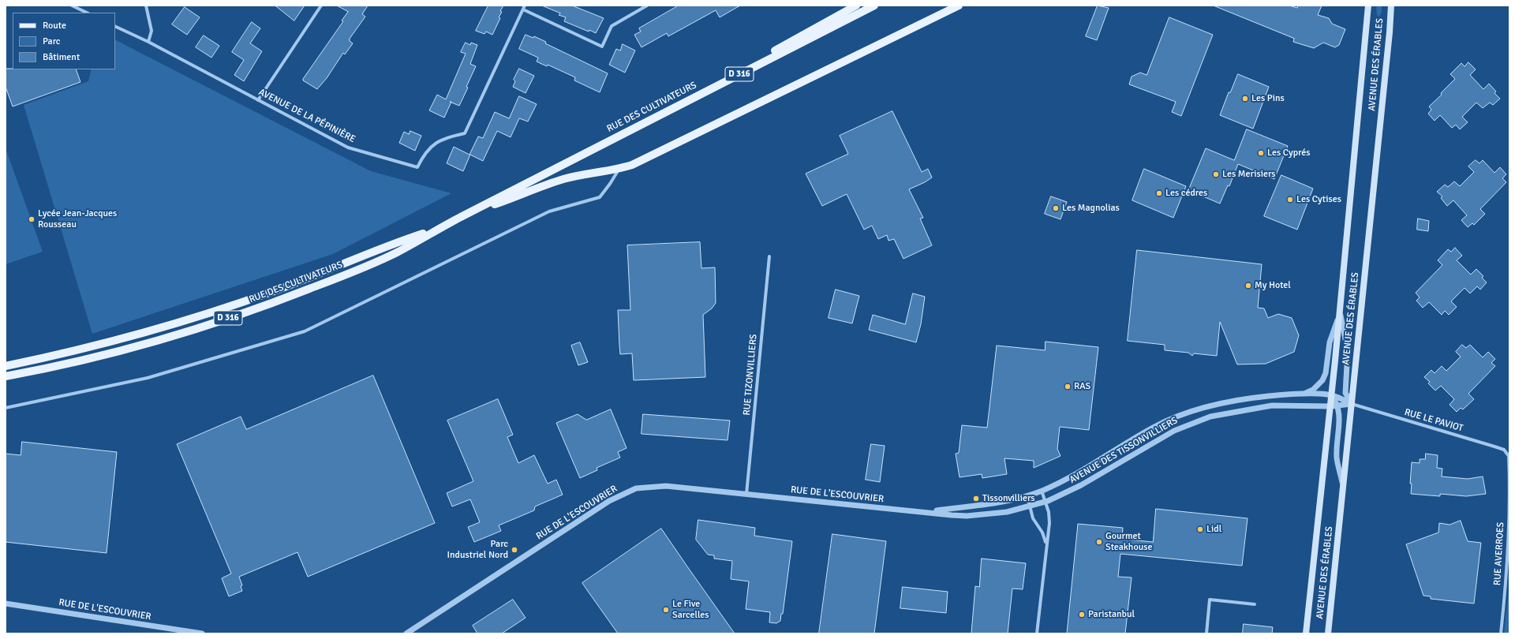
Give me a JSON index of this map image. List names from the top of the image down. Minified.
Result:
{"streets":{"main road":["AVENUE DES ÉRABLES","D 316","RUE DES CULTIVATEURS"],"street":["AVENUE DE LA PÉPINIÈRE","RUE TIZONVILLIERS","RUE LE PAVIOT","AVENUE DES TISSONVILLIERS","RUE DE L'ESCOUVRIER","RUE AVERROES"]},"crossings":[["AVENUE DES ÉRABLES","RUE LE PAVIOT"],["AVENUE DES ÉRABLES","AVENUE DES TISSONVILLIERS"],["RUE TIZONVILLIERS","RUE DE L'ESCOUVRIER"],["RUE LE PAVIOT","AVENUE DES TISSONVILLIERS"],["RUE LE PAVIOT","RUE AVERROES"],["AVENUE DES TISSONVILLIERS","RUE DE L'ESCOUVRIER"]],"places":["Les Pins","Les Cyprés","Les Merisiers","Les cédres","Les Cytises","Les Magnolias","Lycée Jean-Jacques Rousseau","My Hotel","RAS","Tissonvilliers","Lidl","Gourmet Steakhouse","Parc Industriel Nord","Le Five Sarcelles","Paristanbul"],"legend":["Route","Parc","Bâtiment"]}
